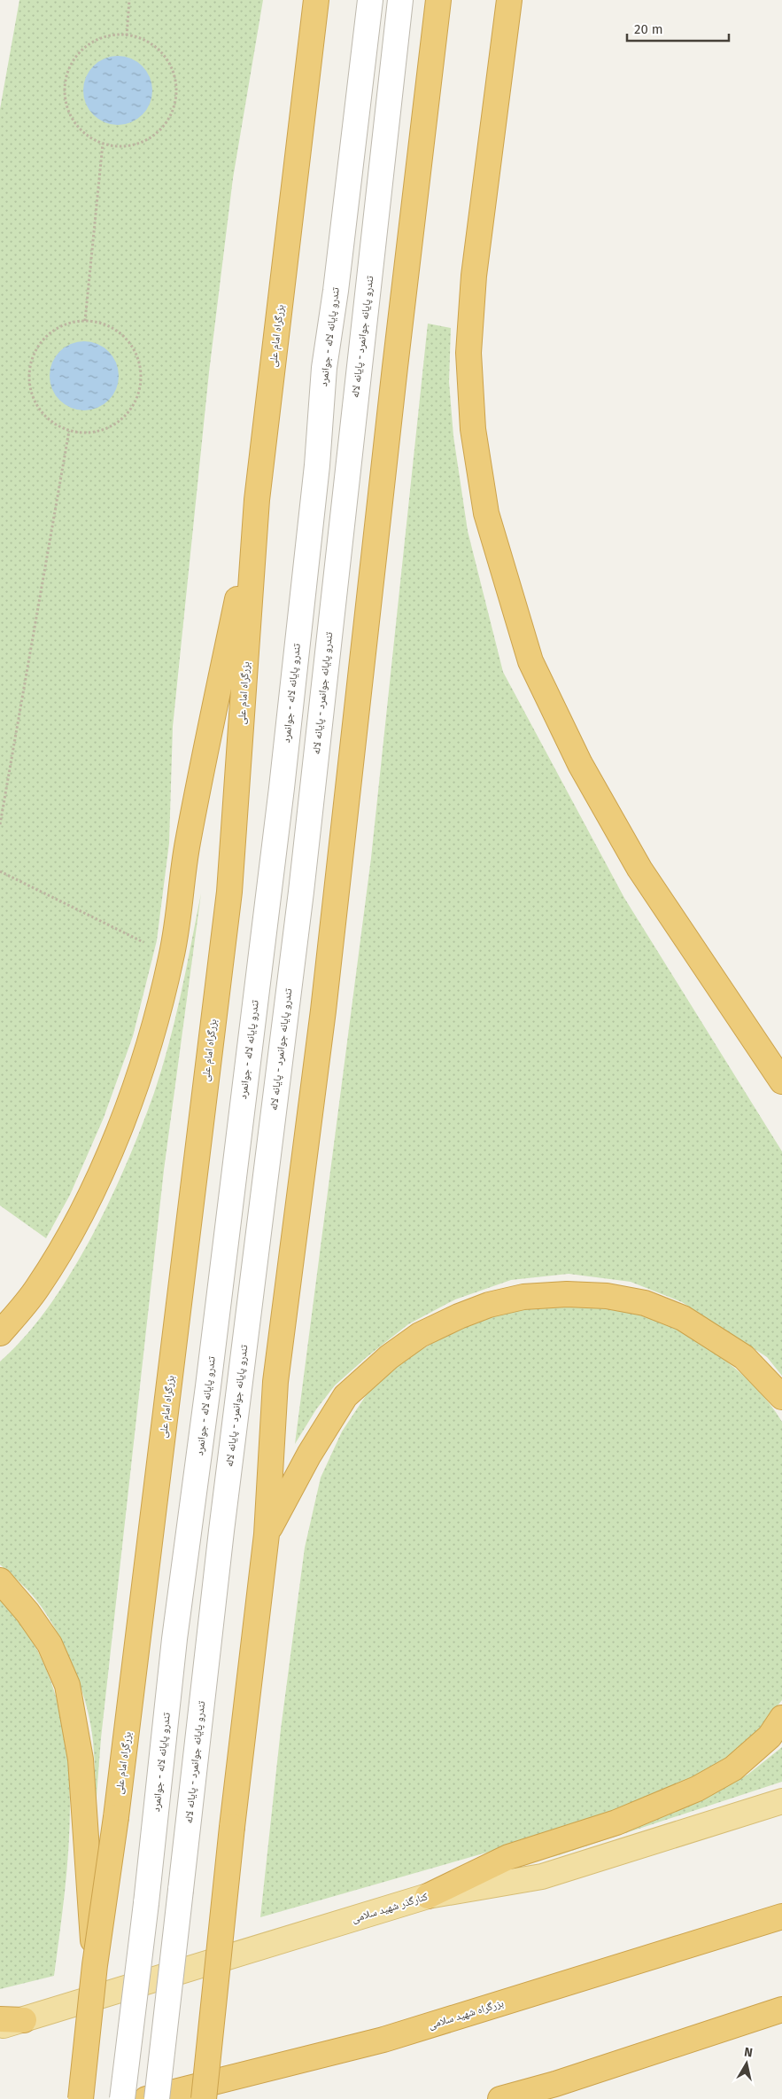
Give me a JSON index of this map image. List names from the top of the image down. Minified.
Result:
{"streets":{"highway":["بزرگراه امام علی","بزرگراه شهید سلامی"],"main road":["کنارگذر شهید سلامی"],"lane":["تندرو پایانه لاله - جوانمرد","تندرو پایانه جوانمرد - پایانه لاله"]},"scale_bar":"20 m","north":"top"}
